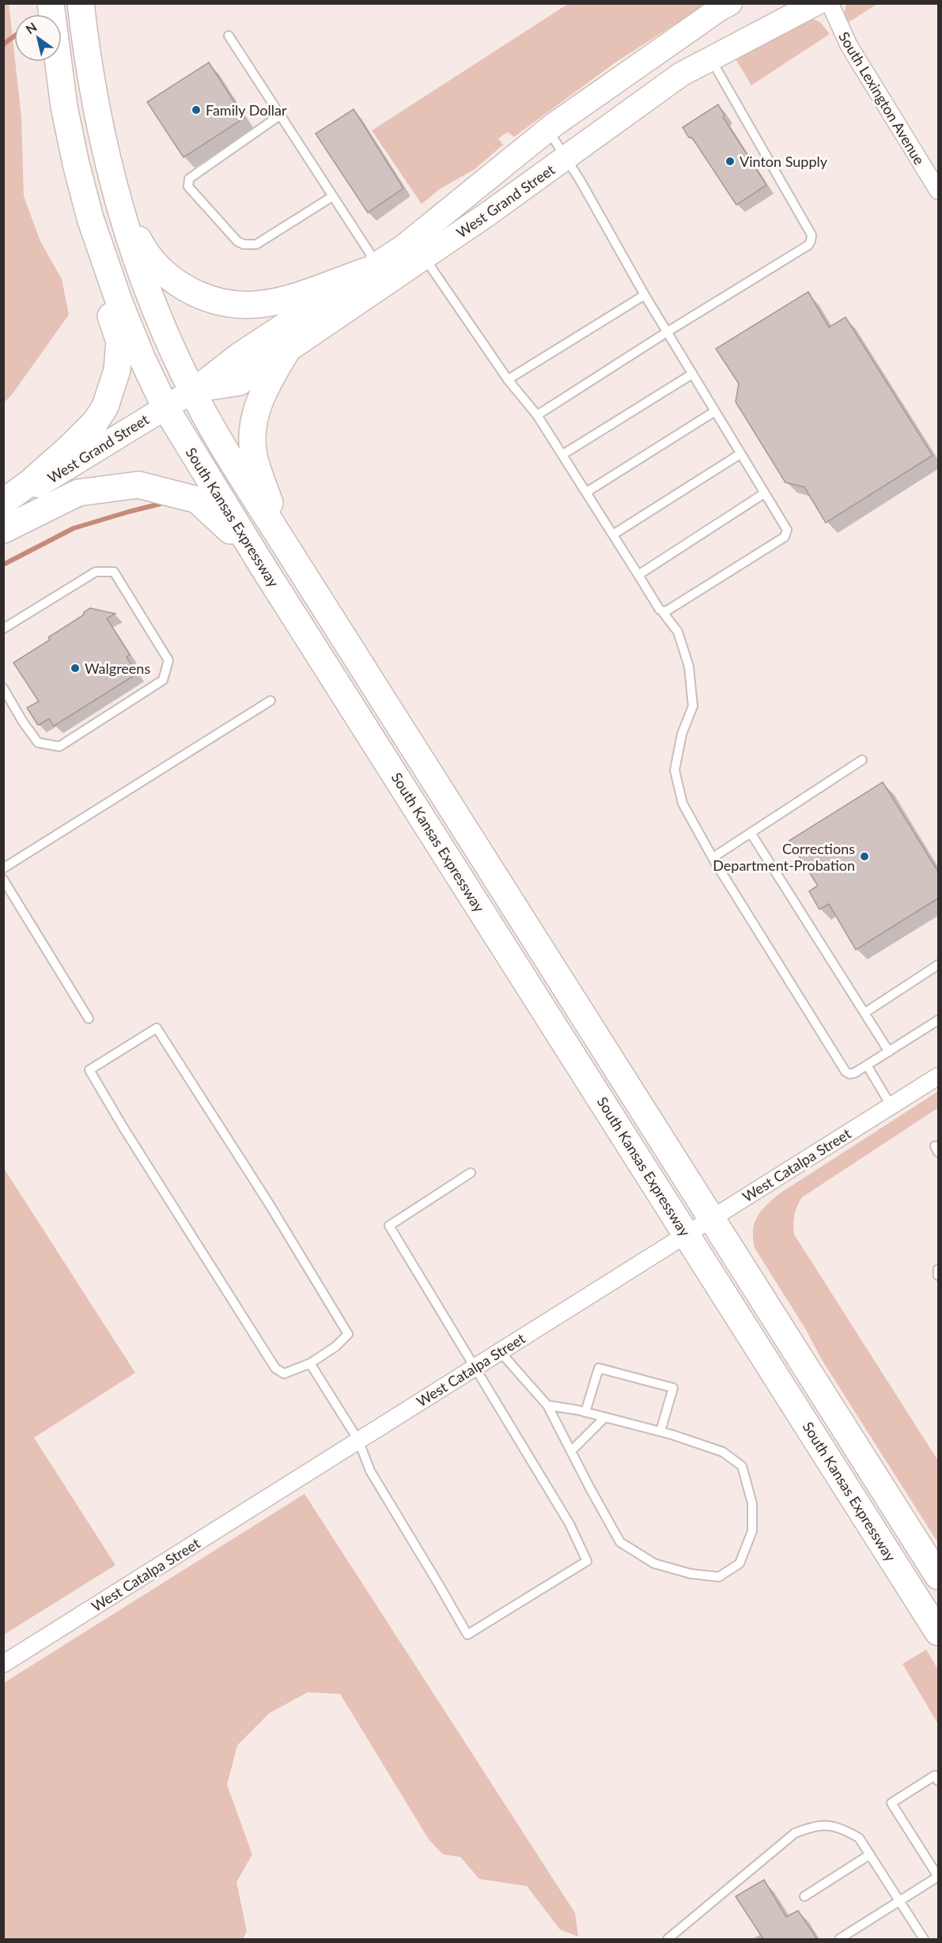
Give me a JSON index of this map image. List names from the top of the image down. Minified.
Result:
{"streets":{"main road":["West Grand Street","South Kansas Expressway"],"street":["South Lexington Avenue","West Catalpa Street"]},"crossings":[["West Grand Street","South Kansas Expressway"],["South Kansas Expressway","West Catalpa Street"]],"places":["Family Dollar","Vinton Supply","Walgreens","Corrections Department-Probation"],"north":"top left"}
